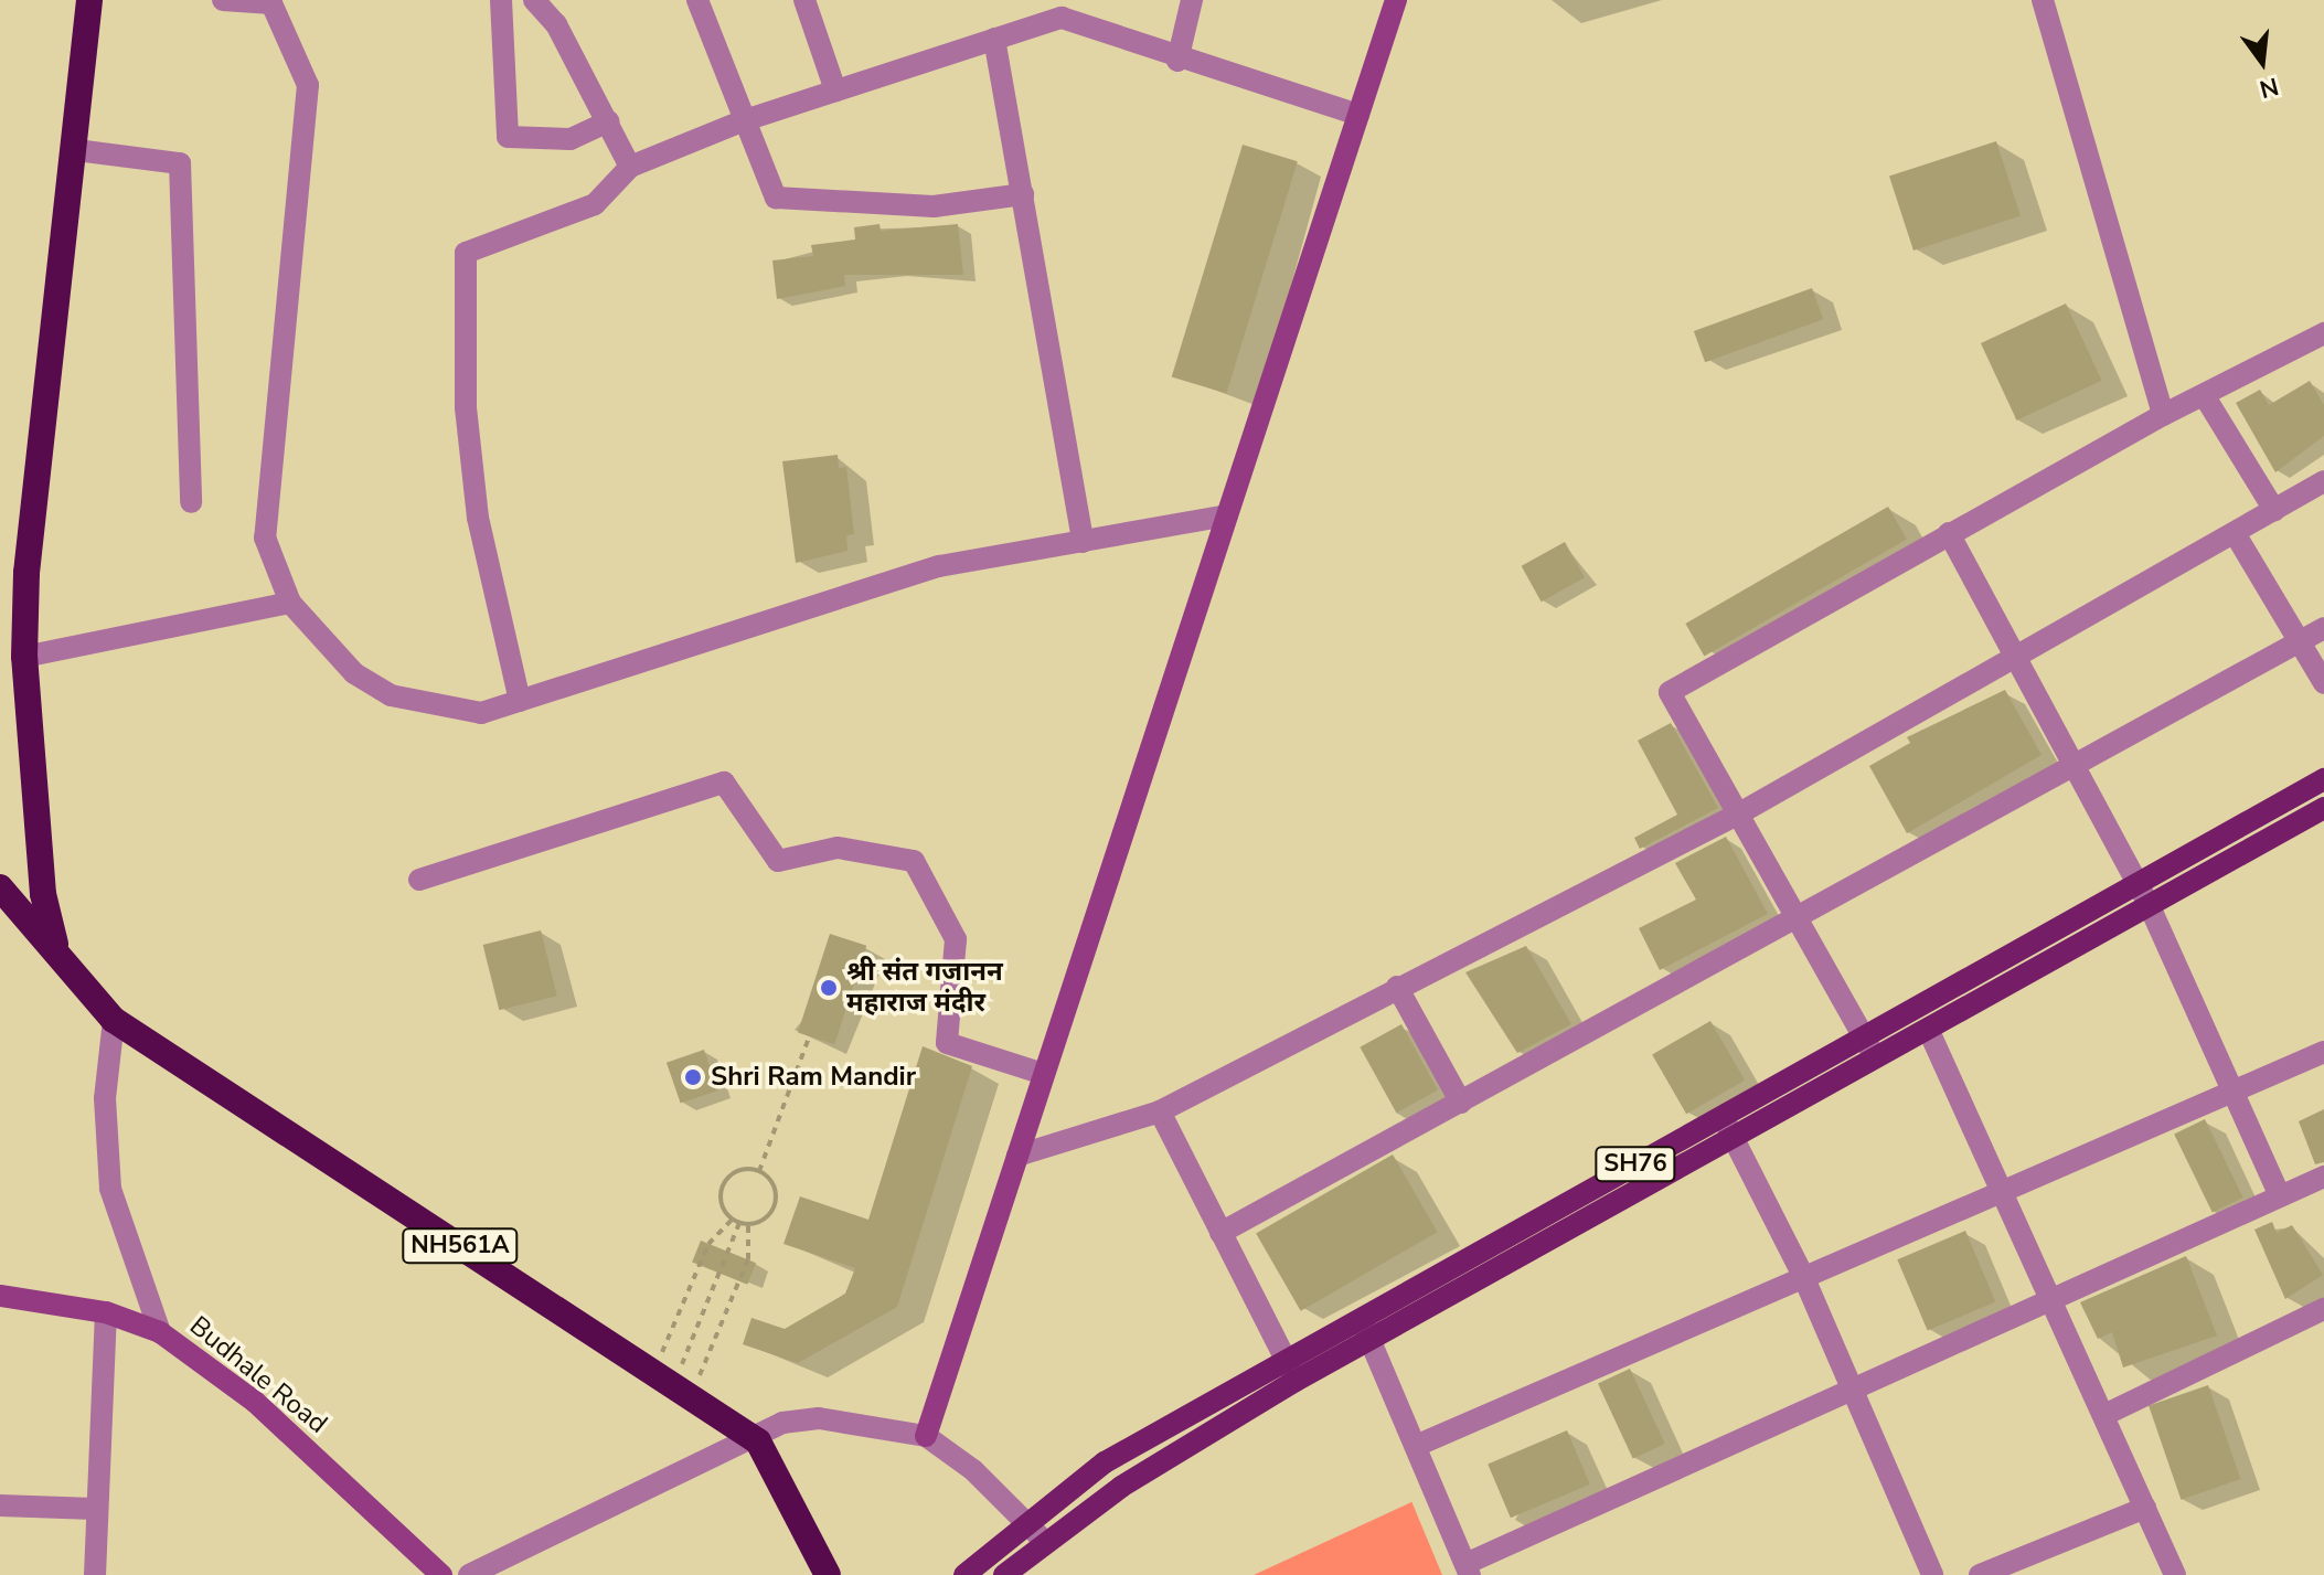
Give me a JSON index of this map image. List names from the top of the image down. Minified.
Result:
{"streets":{"highway":["NH561A"],"main road":["SH76"],"street":["Budhale Road"]},"places":["श्री संंत गजानन महाराज मंदीर","Shri Ram Mandir"],"north":"bottom"}
